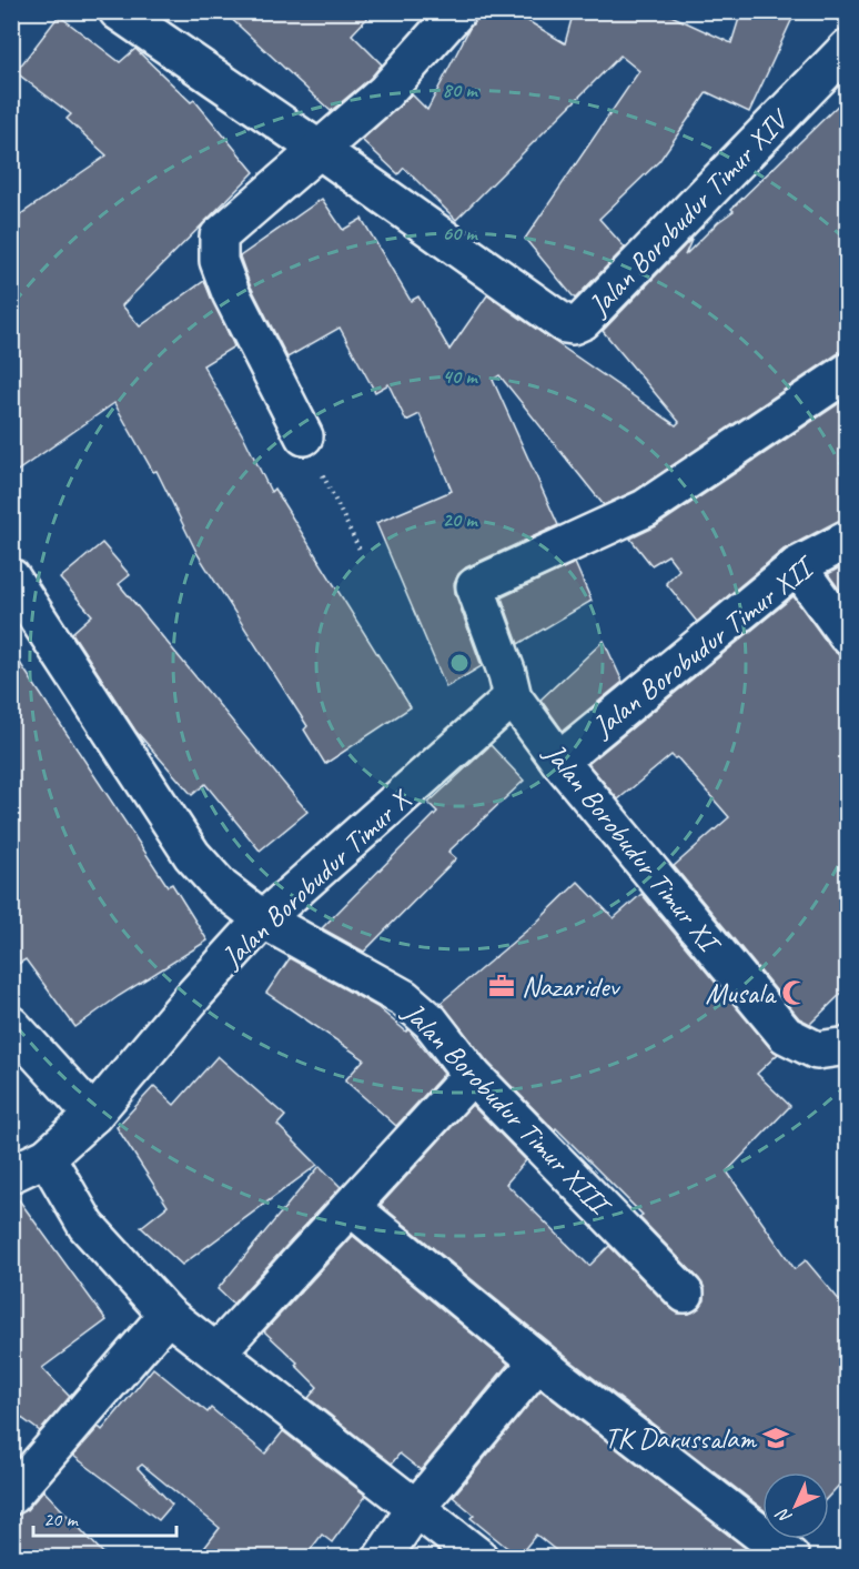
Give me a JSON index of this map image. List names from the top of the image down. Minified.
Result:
{"streets":{"street":["Jalan Borobudur Timur XIV","Jalan Borobudur Timur XII","Jalan Borobudur Timur XI","Jalan Borobudur Timur X","Jalan Borobudur Timur XIII"]},"crossings":[["Jalan Borobudur Timur XII","Jalan Borobudur Timur XI"],["Jalan Borobudur Timur XI","Jalan Borobudur Timur X"],["Jalan Borobudur Timur X","Jalan Borobudur Timur XIII"]],"places":{"office":["Nazaridev"],"mosque":["Musala"],"school or university":["TK Darussalam"]},"scale_bar":"20 m","north":"bottom left","rings":["80 m","60 m","40 m","20 m"]}
